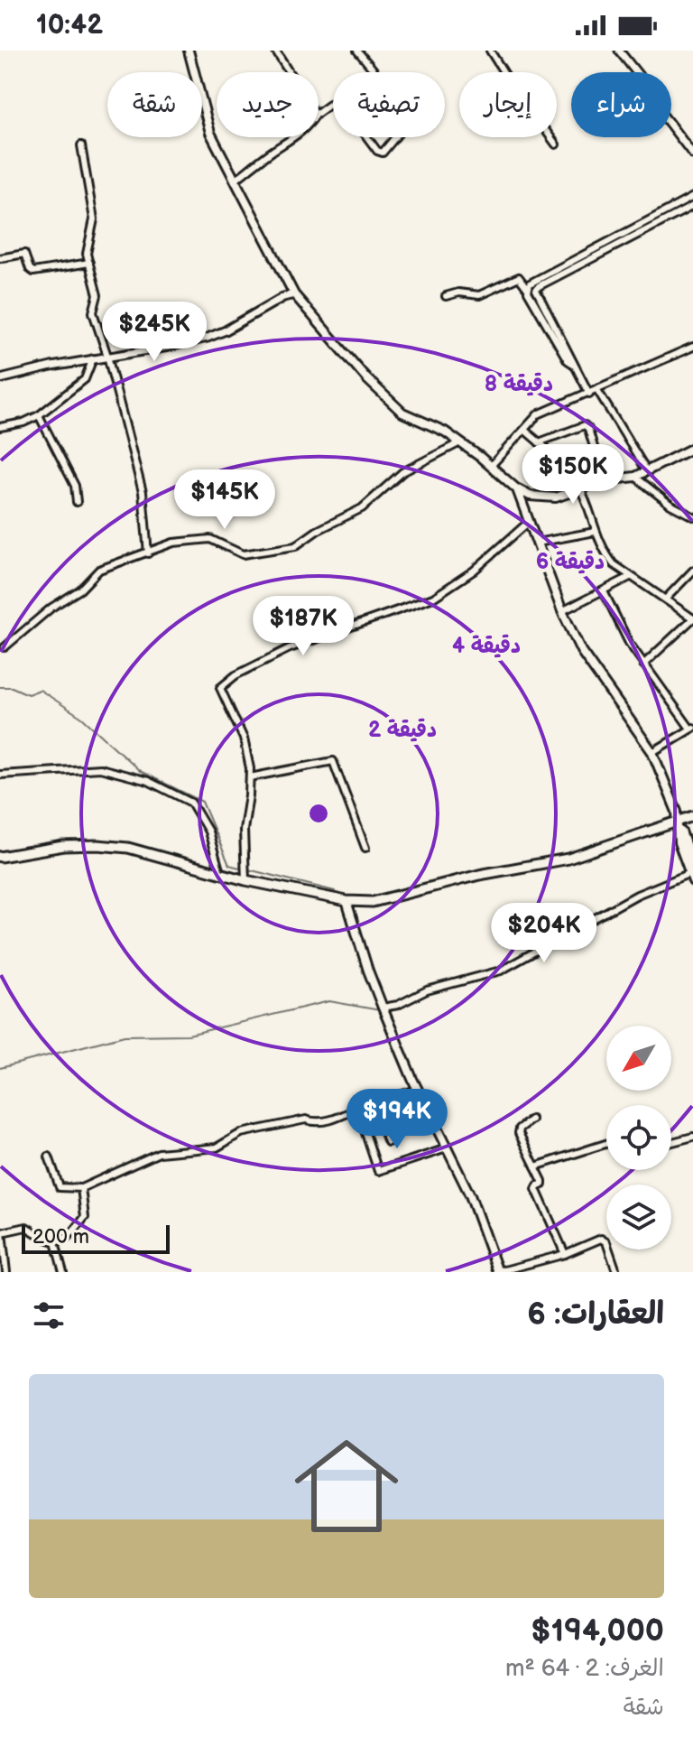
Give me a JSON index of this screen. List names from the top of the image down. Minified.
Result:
{"scale_bar":"200 m","north":"bottom left","page":{"status":"10:42","chip":["شراء","إيجار","تصفية","جديد","شقة"],"price":["$245K","$150K","$145K","$187K","$204K","$194K"],"scale":"200 m","heading":"العقارات: 6","list":[{"name":"$194,000","note":"الغرف: 2 · 64 m² · شقة"}]},"rings":["8 دقيقة","6 دقيقة","4 دقيقة","2 دقيقة"]}
